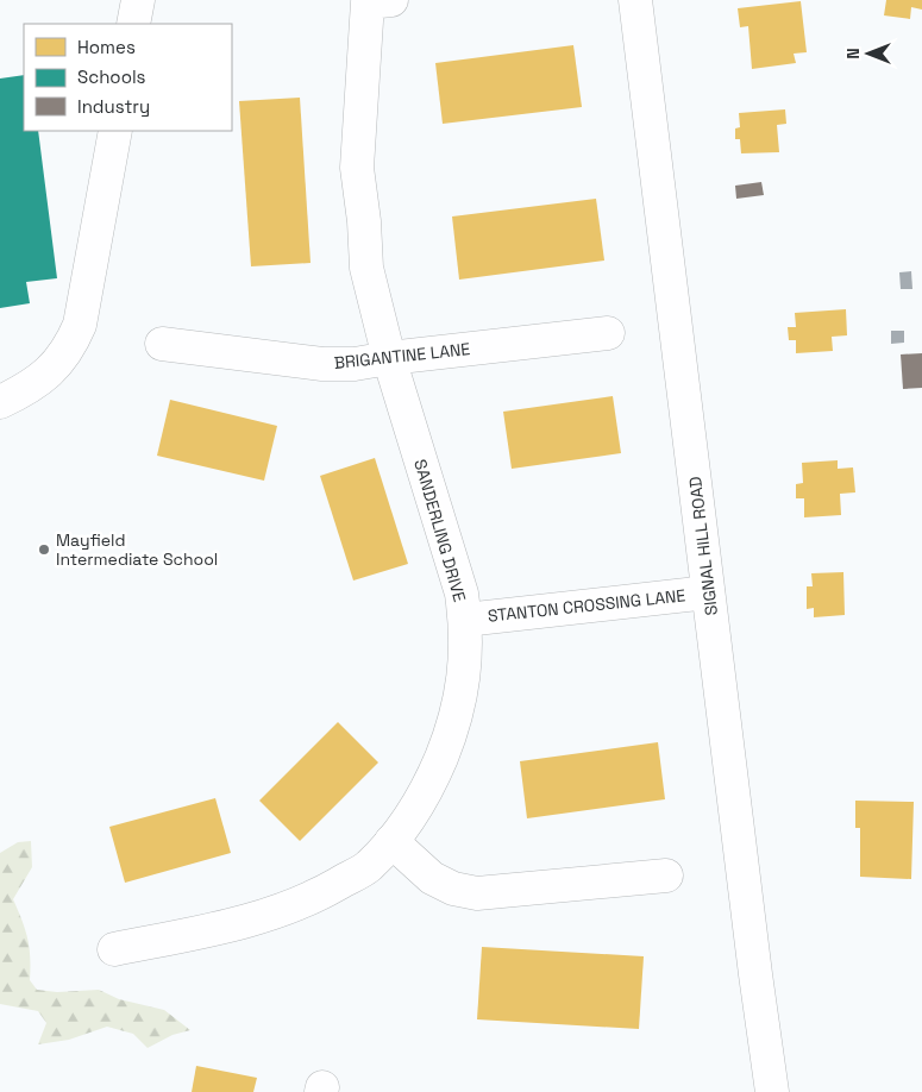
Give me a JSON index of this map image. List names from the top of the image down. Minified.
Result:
{"streets":{"street":["BRIGANTINE LANE","SANDERLING DRIVE","SIGNAL HILL ROAD","STANTON CROSSING LANE"]},"crossings":[["BRIGANTINE LANE","SANDERLING DRIVE"],["SANDERLING DRIVE","STANTON CROSSING LANE"],["SIGNAL HILL ROAD","STANTON CROSSING LANE"]],"places":["Mayfield Intermediate School"],"legend":["Homes","Schools","Industry"],"north":"left"}
